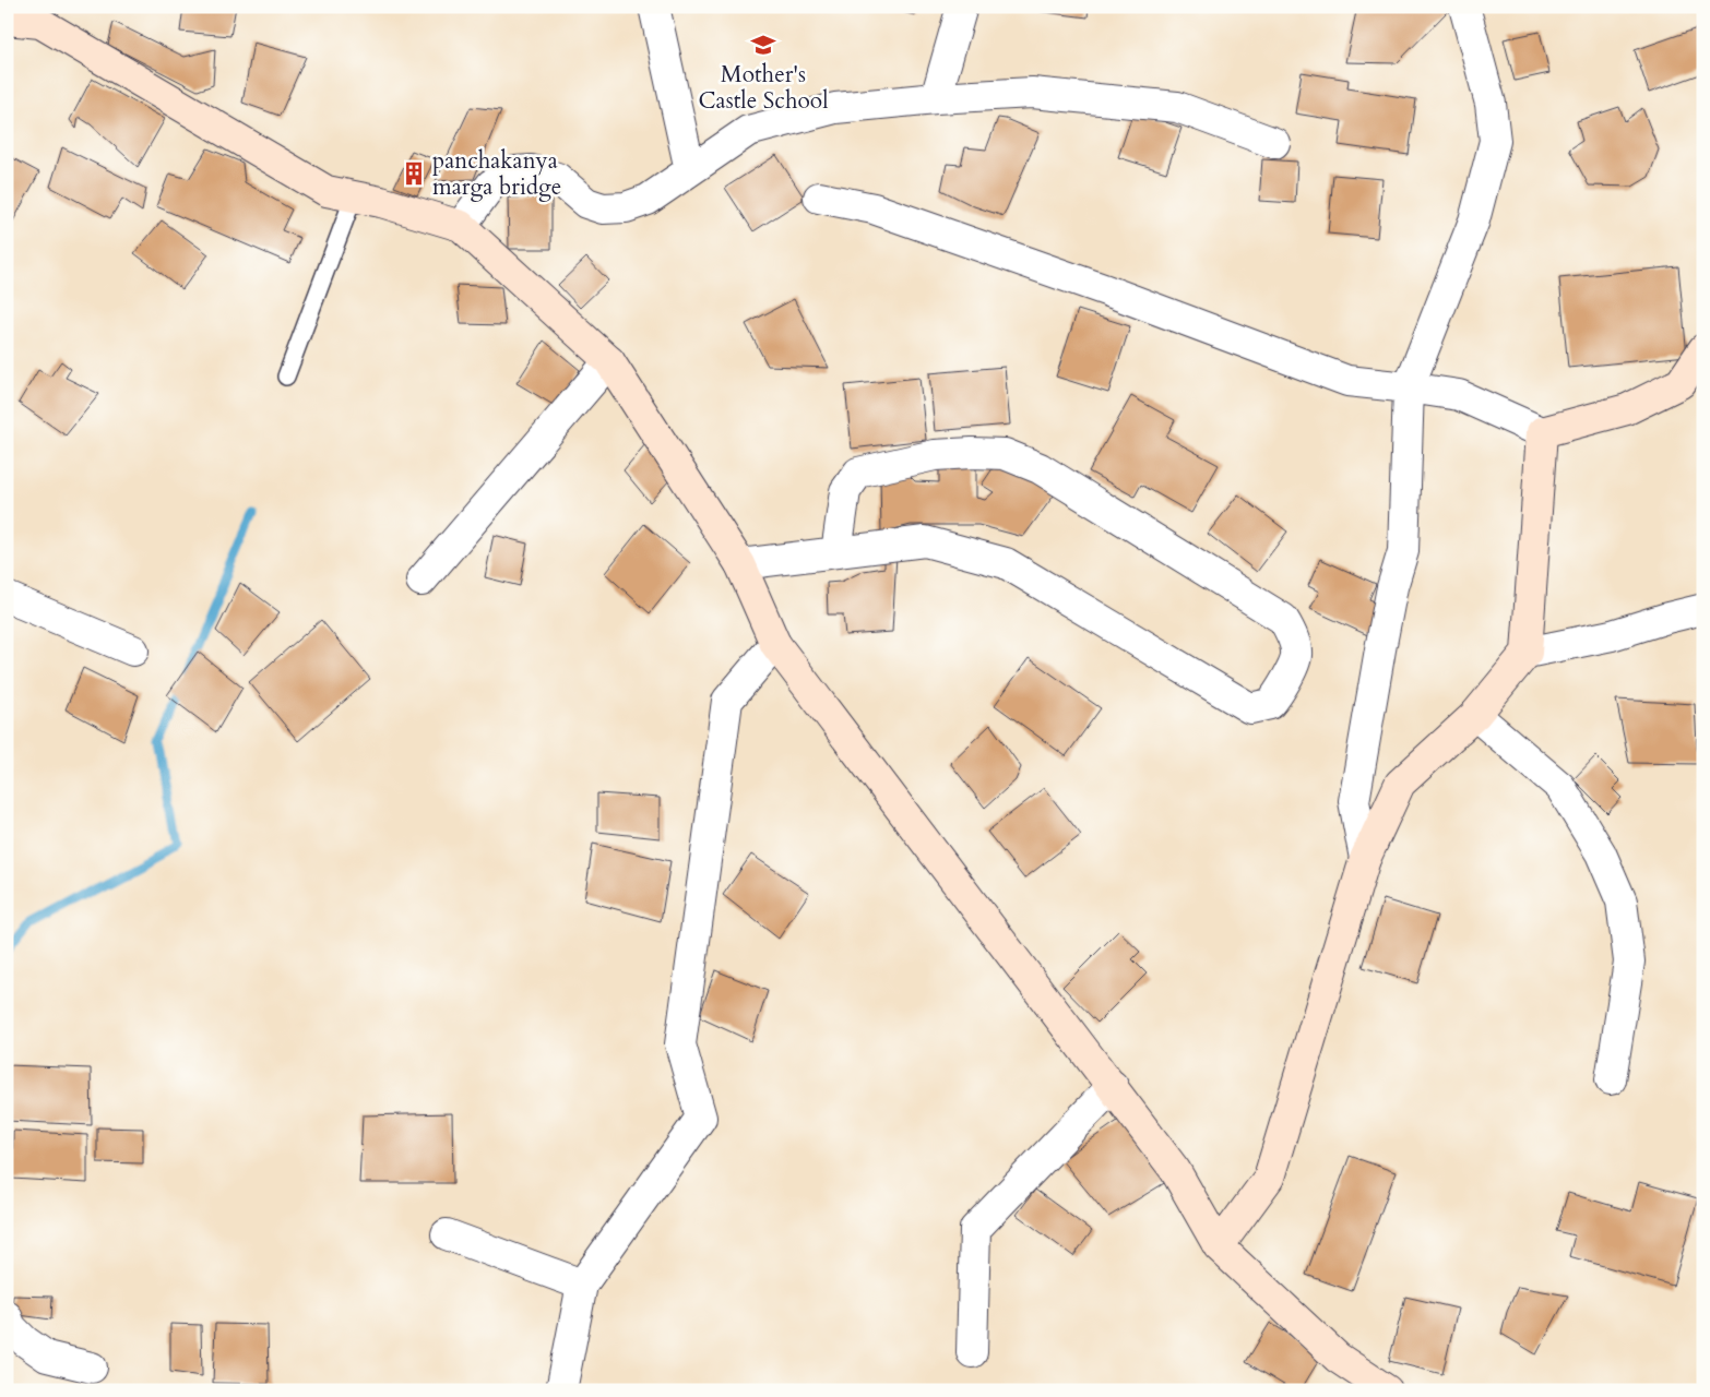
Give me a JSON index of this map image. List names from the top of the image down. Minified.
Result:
{"places":{"school or university":["Mother's Castle School"],"building":["panchakanya marga bridge"]}}
